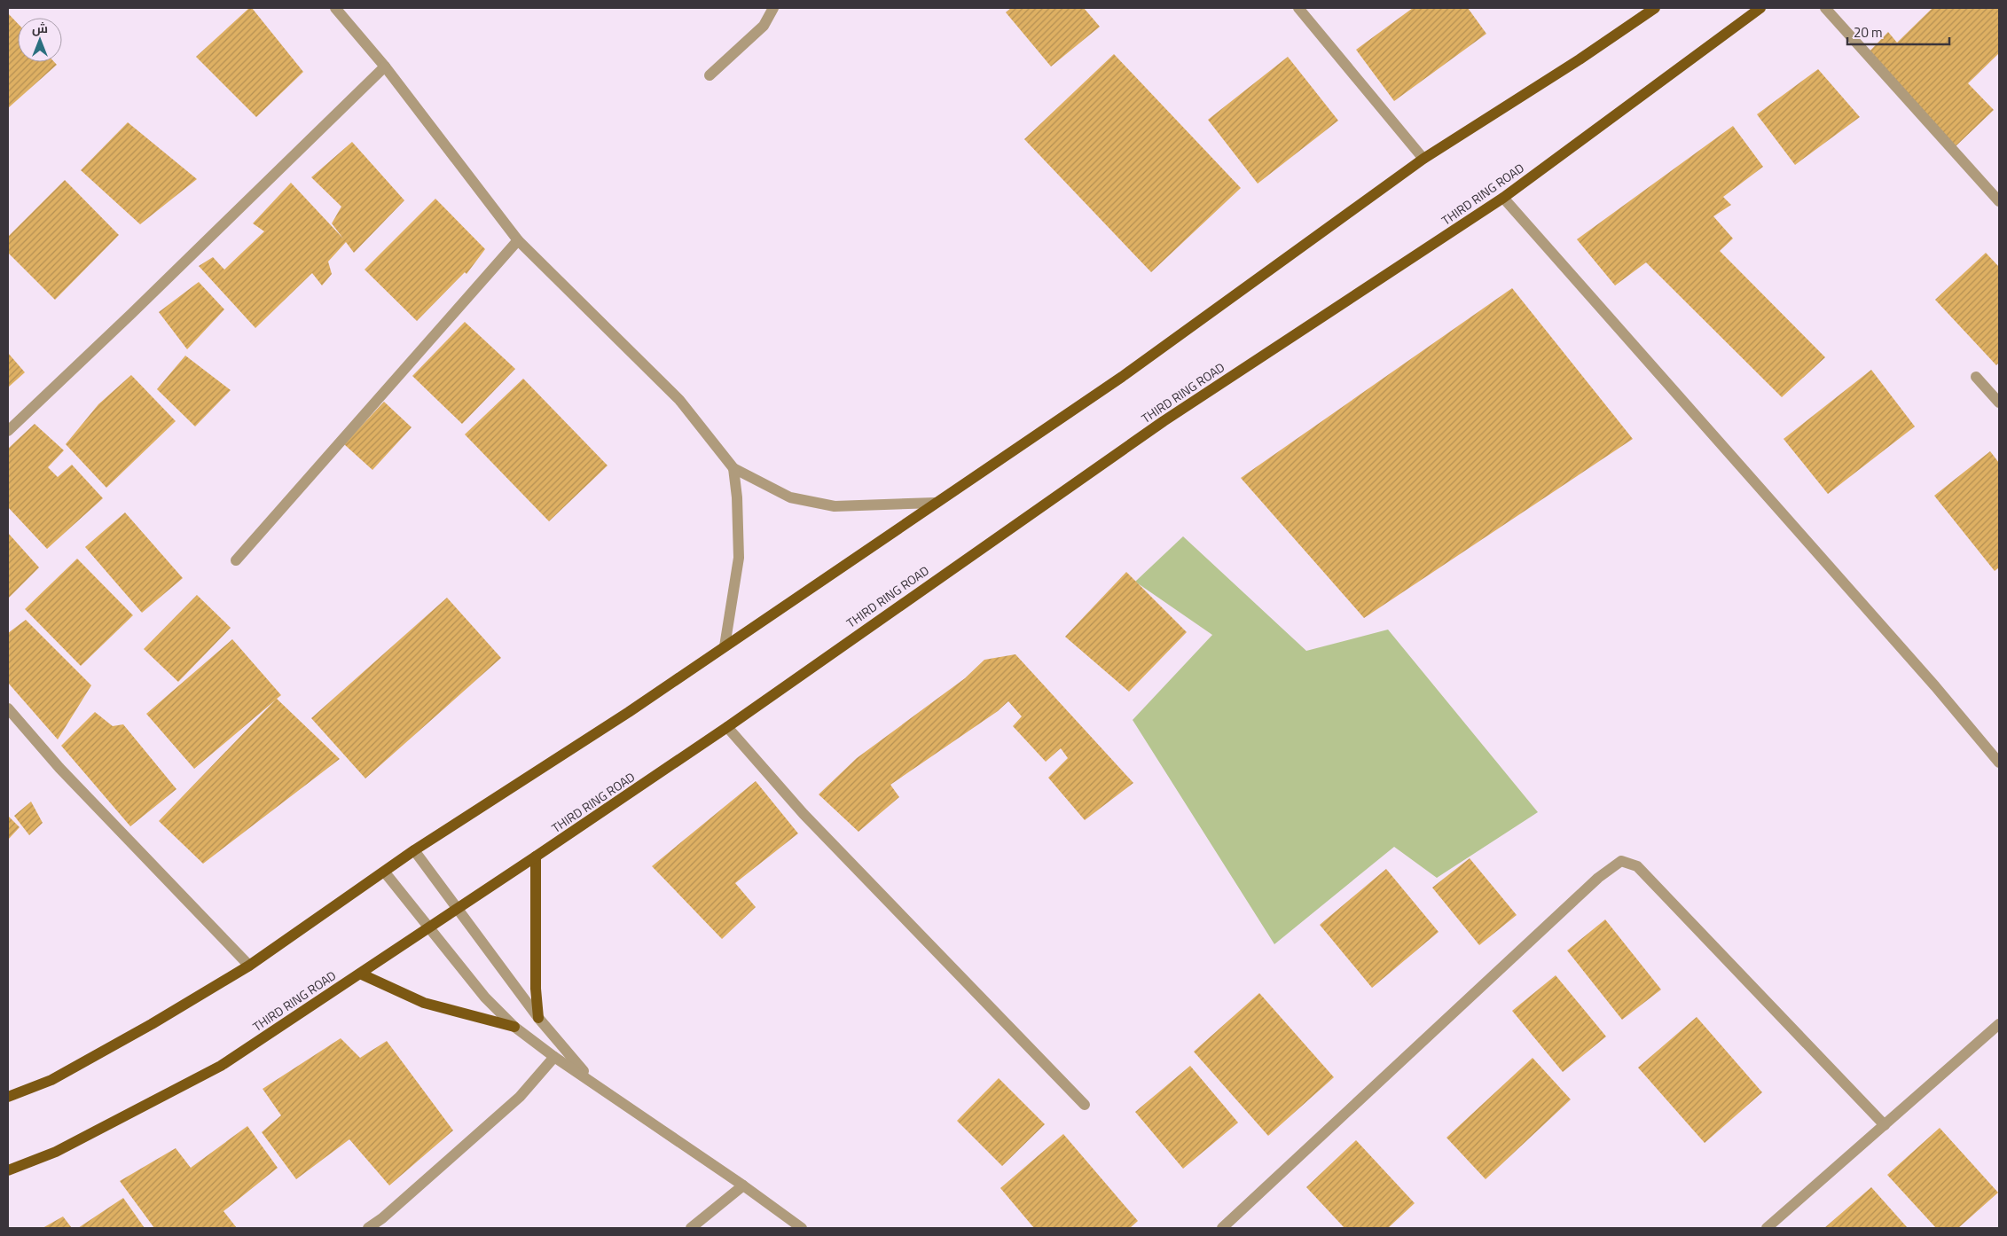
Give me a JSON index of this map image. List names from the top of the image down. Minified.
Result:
{"streets":{"main road":["THIRD RING ROAD"]},"scale_bar":"20 m","north":"top"}
